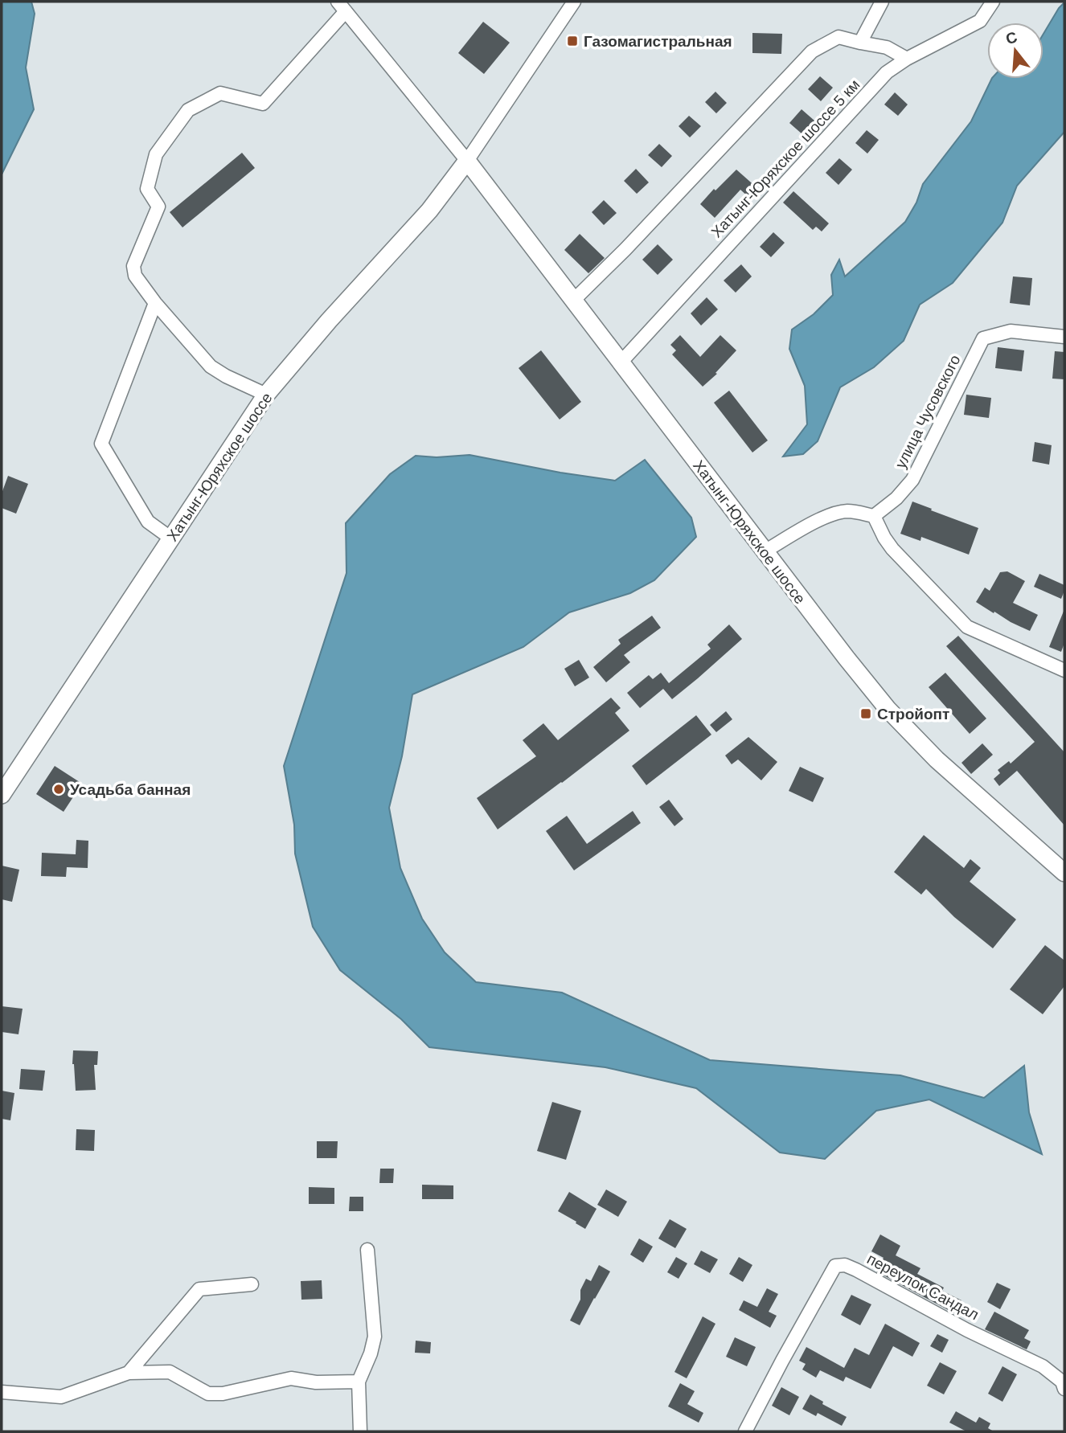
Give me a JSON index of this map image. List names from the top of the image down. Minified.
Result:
{"streets":{"main road":["Хатынг-Юряхское шоссе"],"street":["Хатынг-Юряхское шоссе 5 км","улица Чусовского","переулок Сандал"]},"crossings":[["Хатынг-Юряхское шоссе 5 км","Хатынг-Юряхское шоссе"]],"places":{"transit":["Газомагистральная","Стройопт"],"other":["Усадьба банная"]},"north":"top"}
